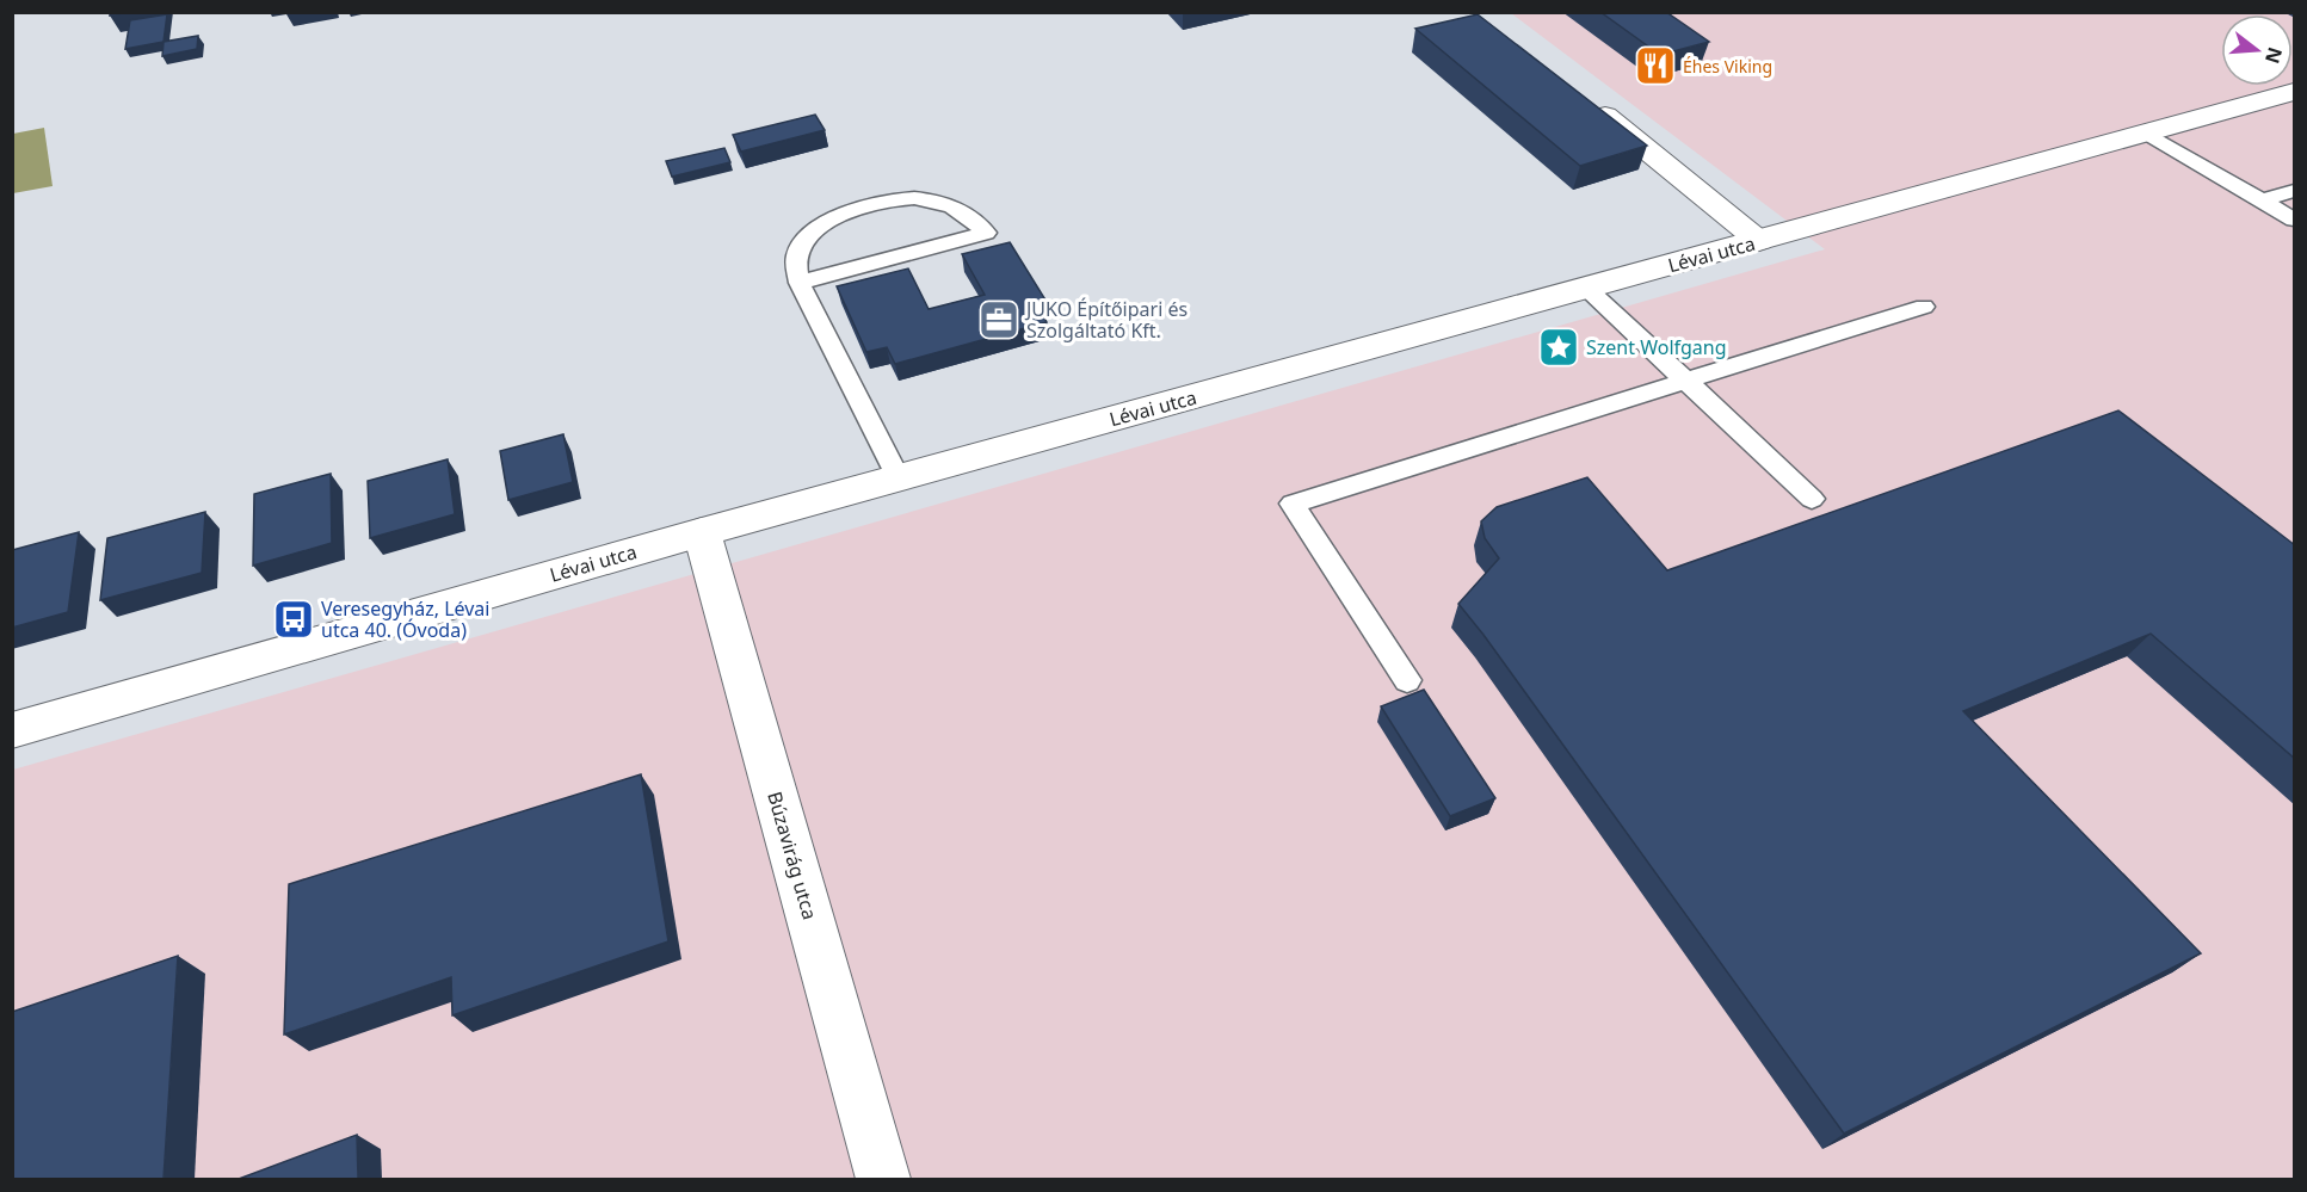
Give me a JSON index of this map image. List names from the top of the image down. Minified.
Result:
{"streets":{"street":["Lévai utca","Búzavirág utca"]},"crossings":[["Lévai utca","Búzavirág utca"]],"places":{"restaurant":["Éhes Viking"],"office":["JUKO Építőipari és Szolgáltató Kft."],"place":["Szent Wolfgang"],"bus stop":["Veresegyház, Lévai utca 40. (Óvoda)"]},"north":"right"}
